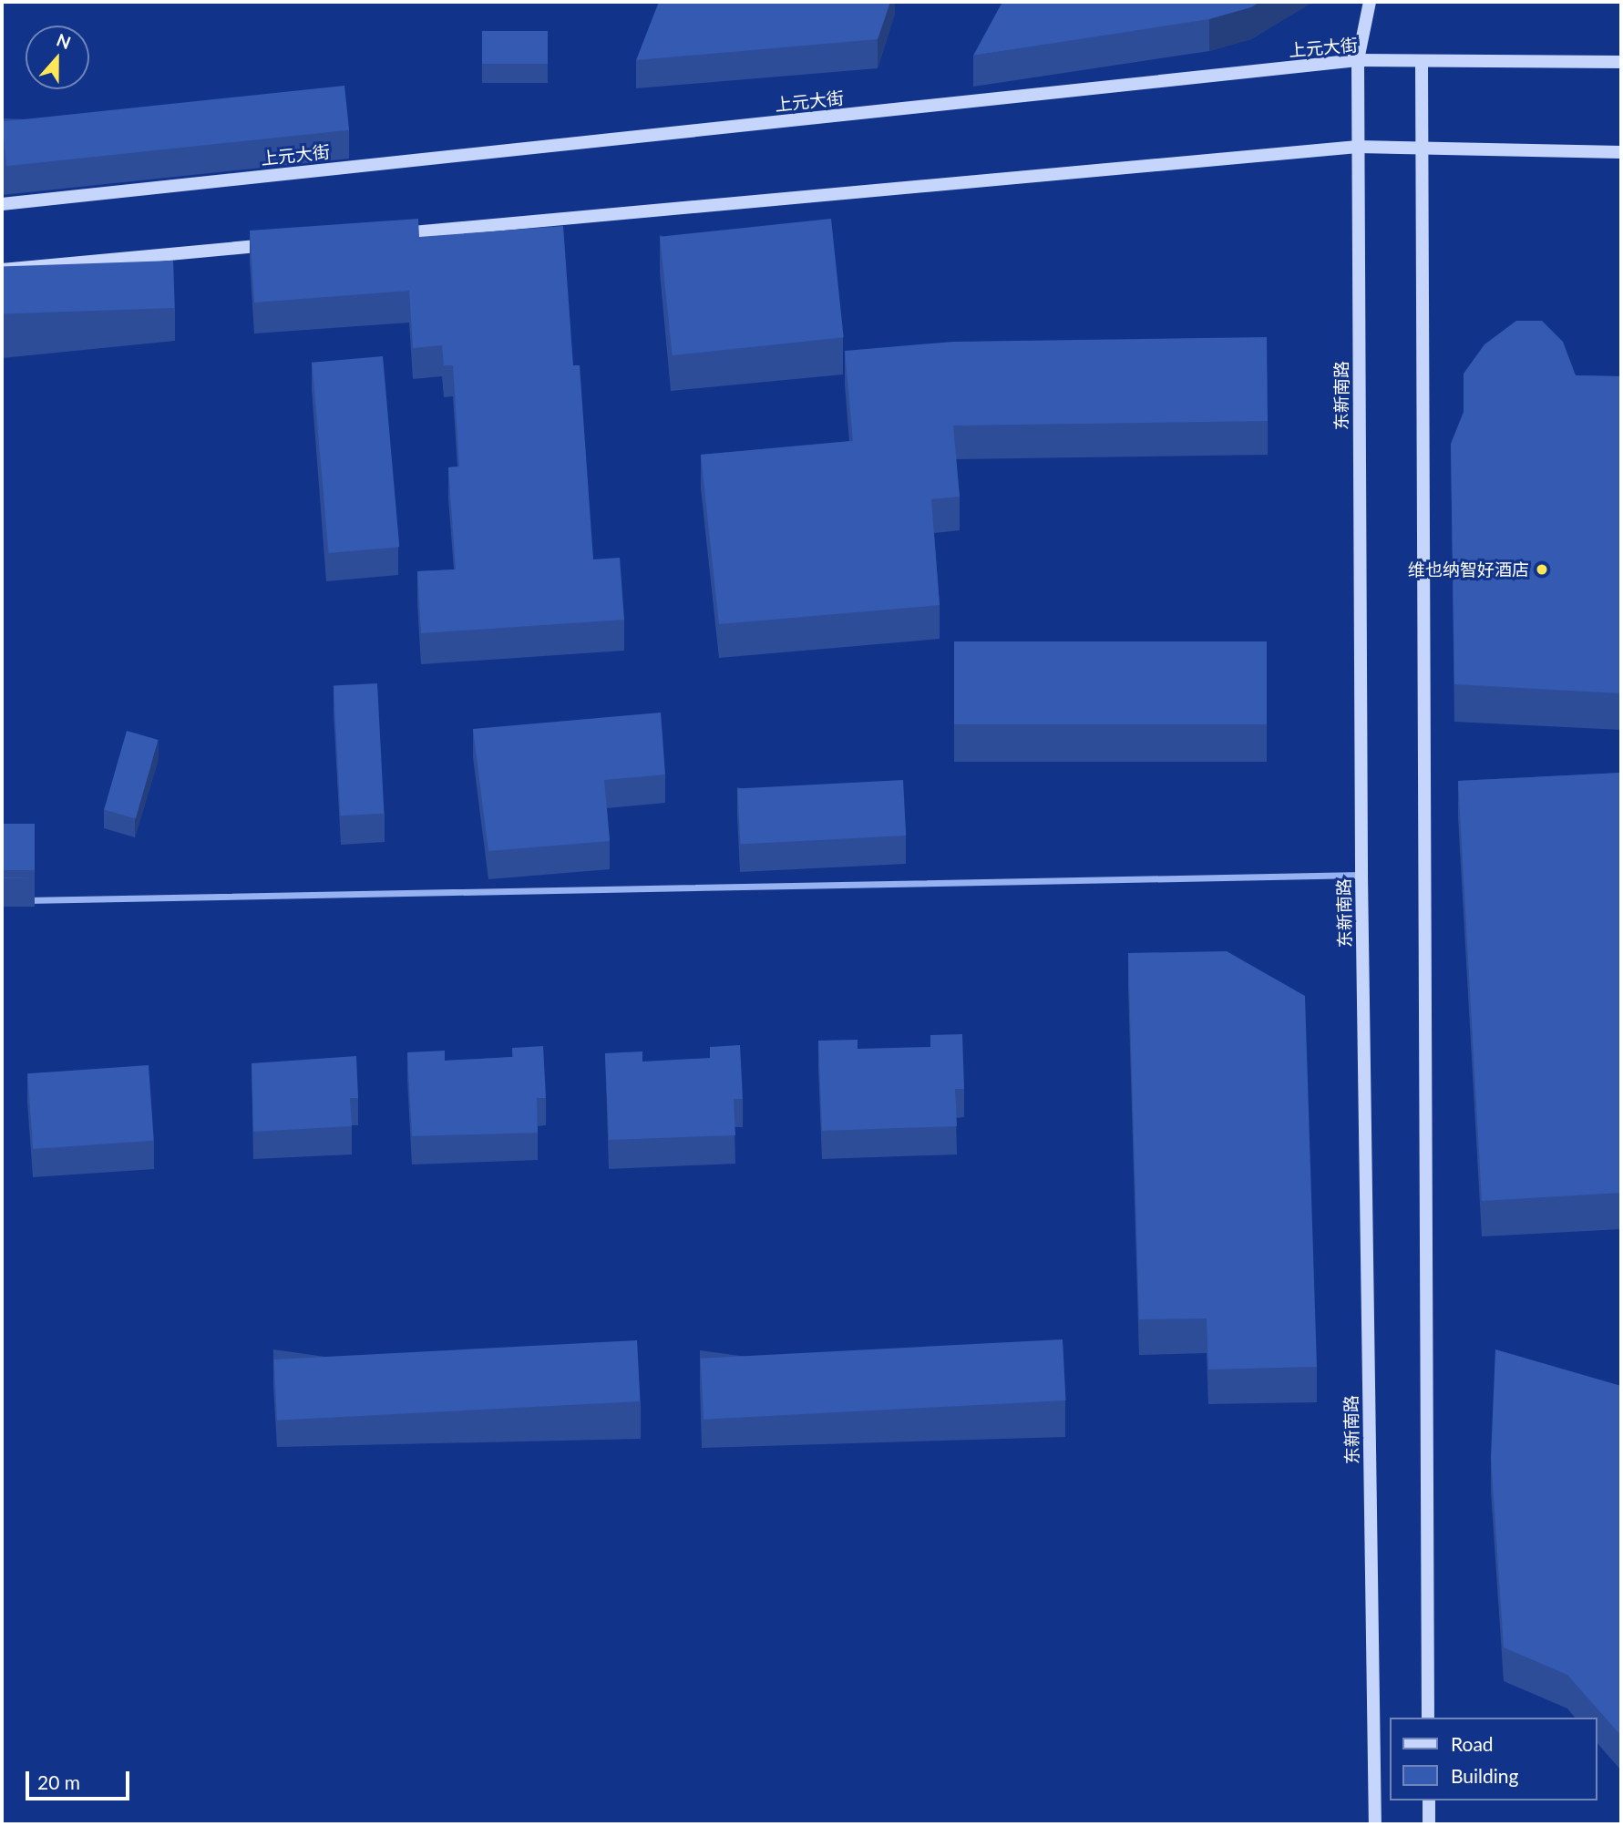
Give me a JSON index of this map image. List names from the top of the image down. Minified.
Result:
{"streets":{"main road":["上元大街","东新南路"]},"crossings":[["上元大街","东新南路"]],"places":["维也纳智好酒店"],"legend":["Road","Building"],"scale_bar":"20 m","north":"top"}
